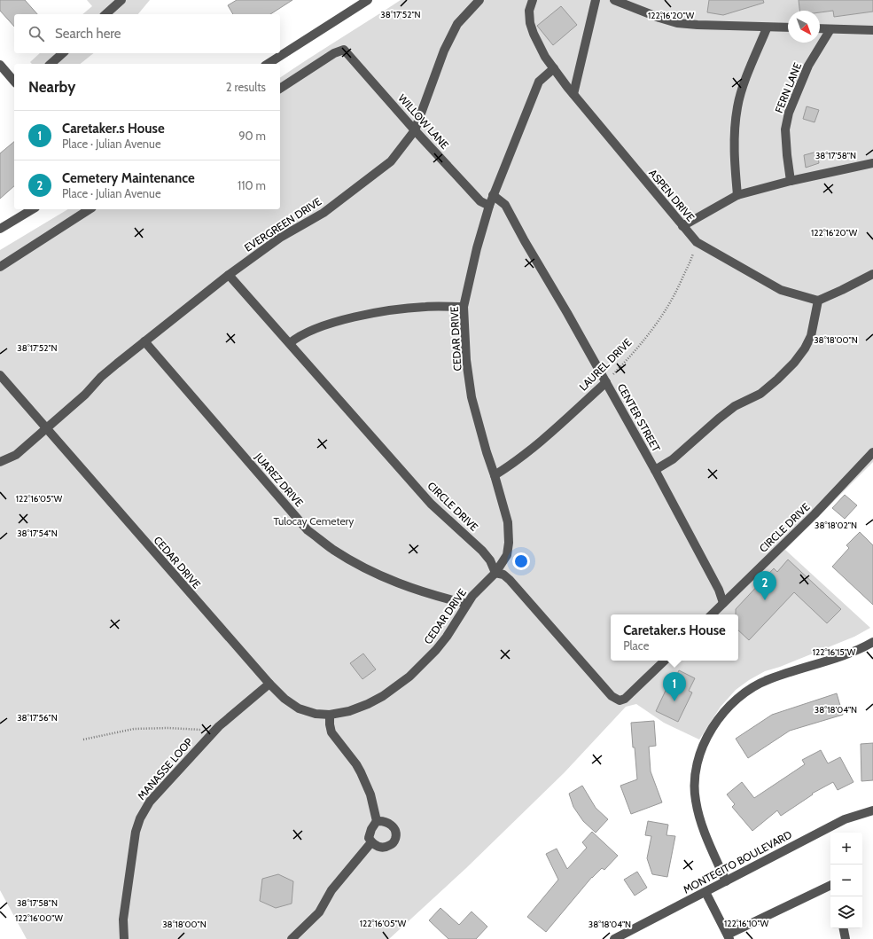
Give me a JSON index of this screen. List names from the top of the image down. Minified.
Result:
{"streets":{"street":["FERN LANE","WILLOW LANE","ASPEN DRIVE","EVERGREEN DRIVE","CEDAR DRIVE","LAUREL DRIVE","CENTER STREET","JUAREZ DRIVE","CIRCLE DRIVE","MANASSE LOOP","MONTECITO BOULEVARD"]},"crossings":[["WILLOW LANE","EVERGREEN DRIVE"],["WILLOW LANE","CEDAR DRIVE"],["ASPEN DRIVE","CEDAR DRIVE"],["ASPEN DRIVE","LAUREL DRIVE"],["EVERGREEN DRIVE","CEDAR DRIVE"],["EVERGREEN DRIVE","JUAREZ DRIVE"],["EVERGREEN DRIVE","CIRCLE DRIVE"],["CEDAR DRIVE","LAUREL DRIVE"],["CEDAR DRIVE","CENTER STREET"],["CEDAR DRIVE","JUAREZ DRIVE"],["CEDAR DRIVE","CIRCLE DRIVE"],["CEDAR DRIVE","MANASSE LOOP"],["LAUREL DRIVE","CENTER STREET"],["CENTER STREET","CIRCLE DRIVE"]],"parks":["Tulocay Cemetery"],"north":"bottom right","page":{"search":"Search here","heading":["Nearby","2 results"],"list":[{"mark":"1","name":"Caretaker.s House","note":"Place · Julian Avenue","value":"90 m"},{"mark":"2","name":"Cemetery Maintenance","note":"Place · Julian Avenue","value":"110 m"}],"pins":["2","1"],"popup":["Caretaker.s House","Place"],"map_buttons":["+","−"]},"coordinates":["38°17'52\"N","122°16'20\"W","38°17'58\"N","38°18'00\"N","122°16'05\"W","38°18'02\"N","38°17'54\"N","122°16'15\"W","38°18'04\"N","38°17'56\"N","122°16'00\"W","122°16'10\"W"]}
